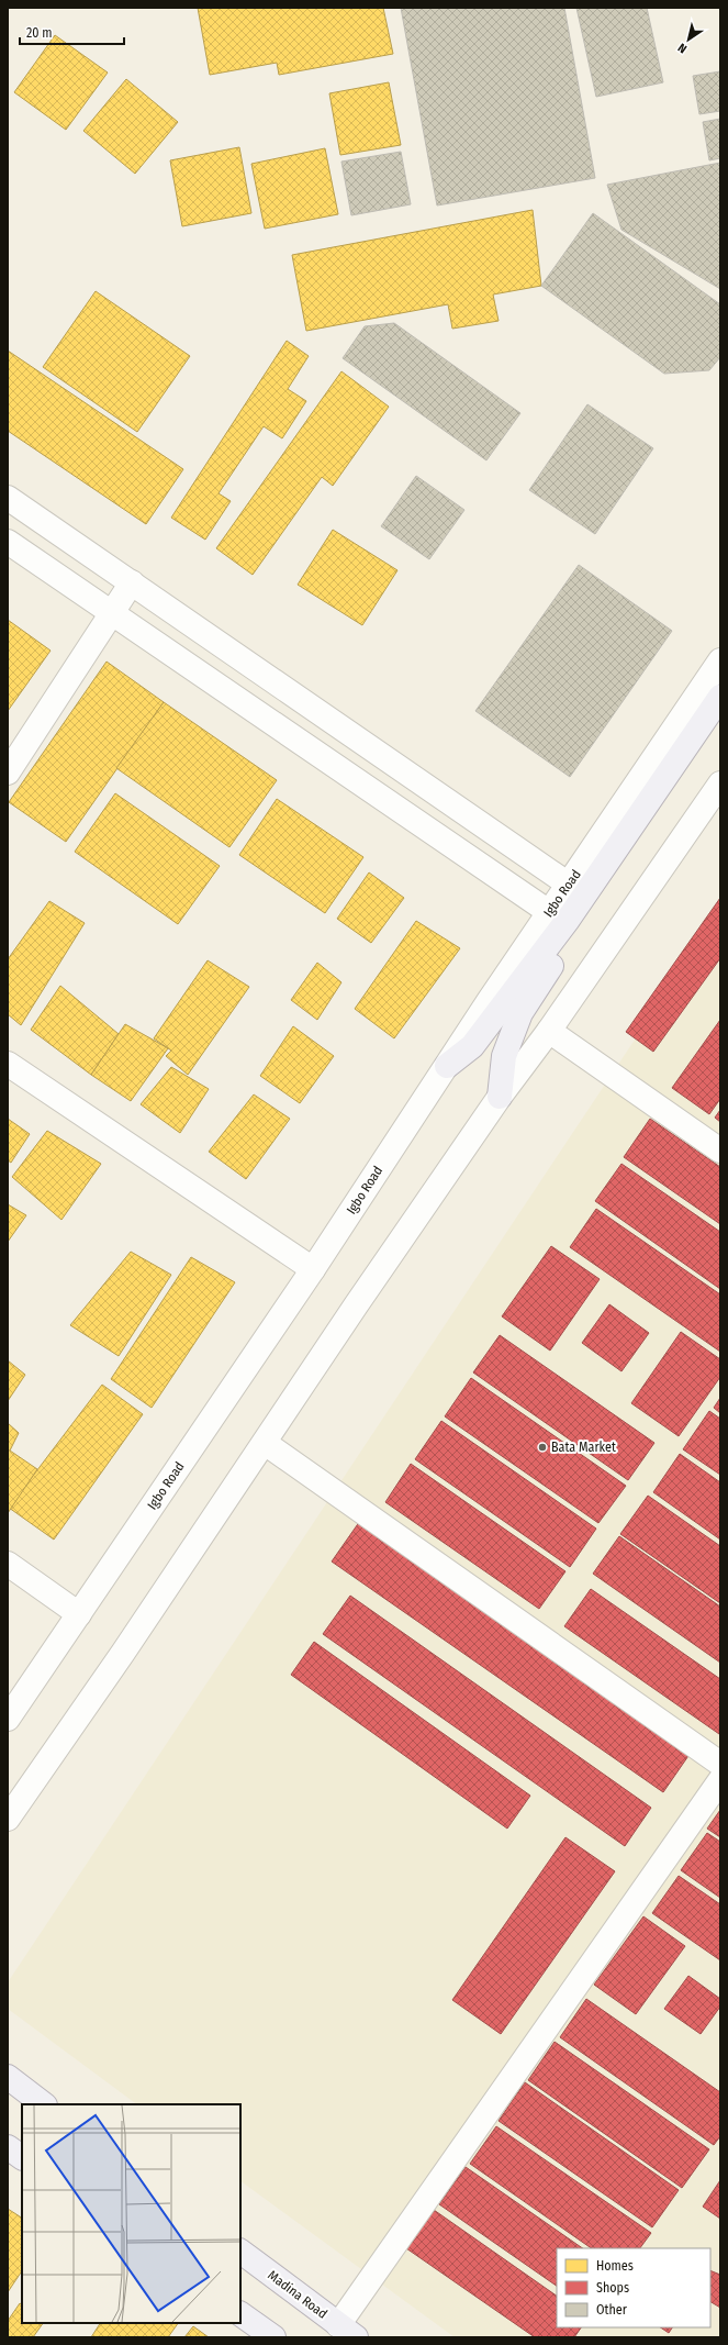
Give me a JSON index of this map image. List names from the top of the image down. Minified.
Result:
{"streets":{"main road":["Madina Road"],"street":["Igbo Road"]},"places":["Bata Market"],"legend":["Homes","Shops","Other"],"scale_bar":"20 m","north":"bottom left"}
